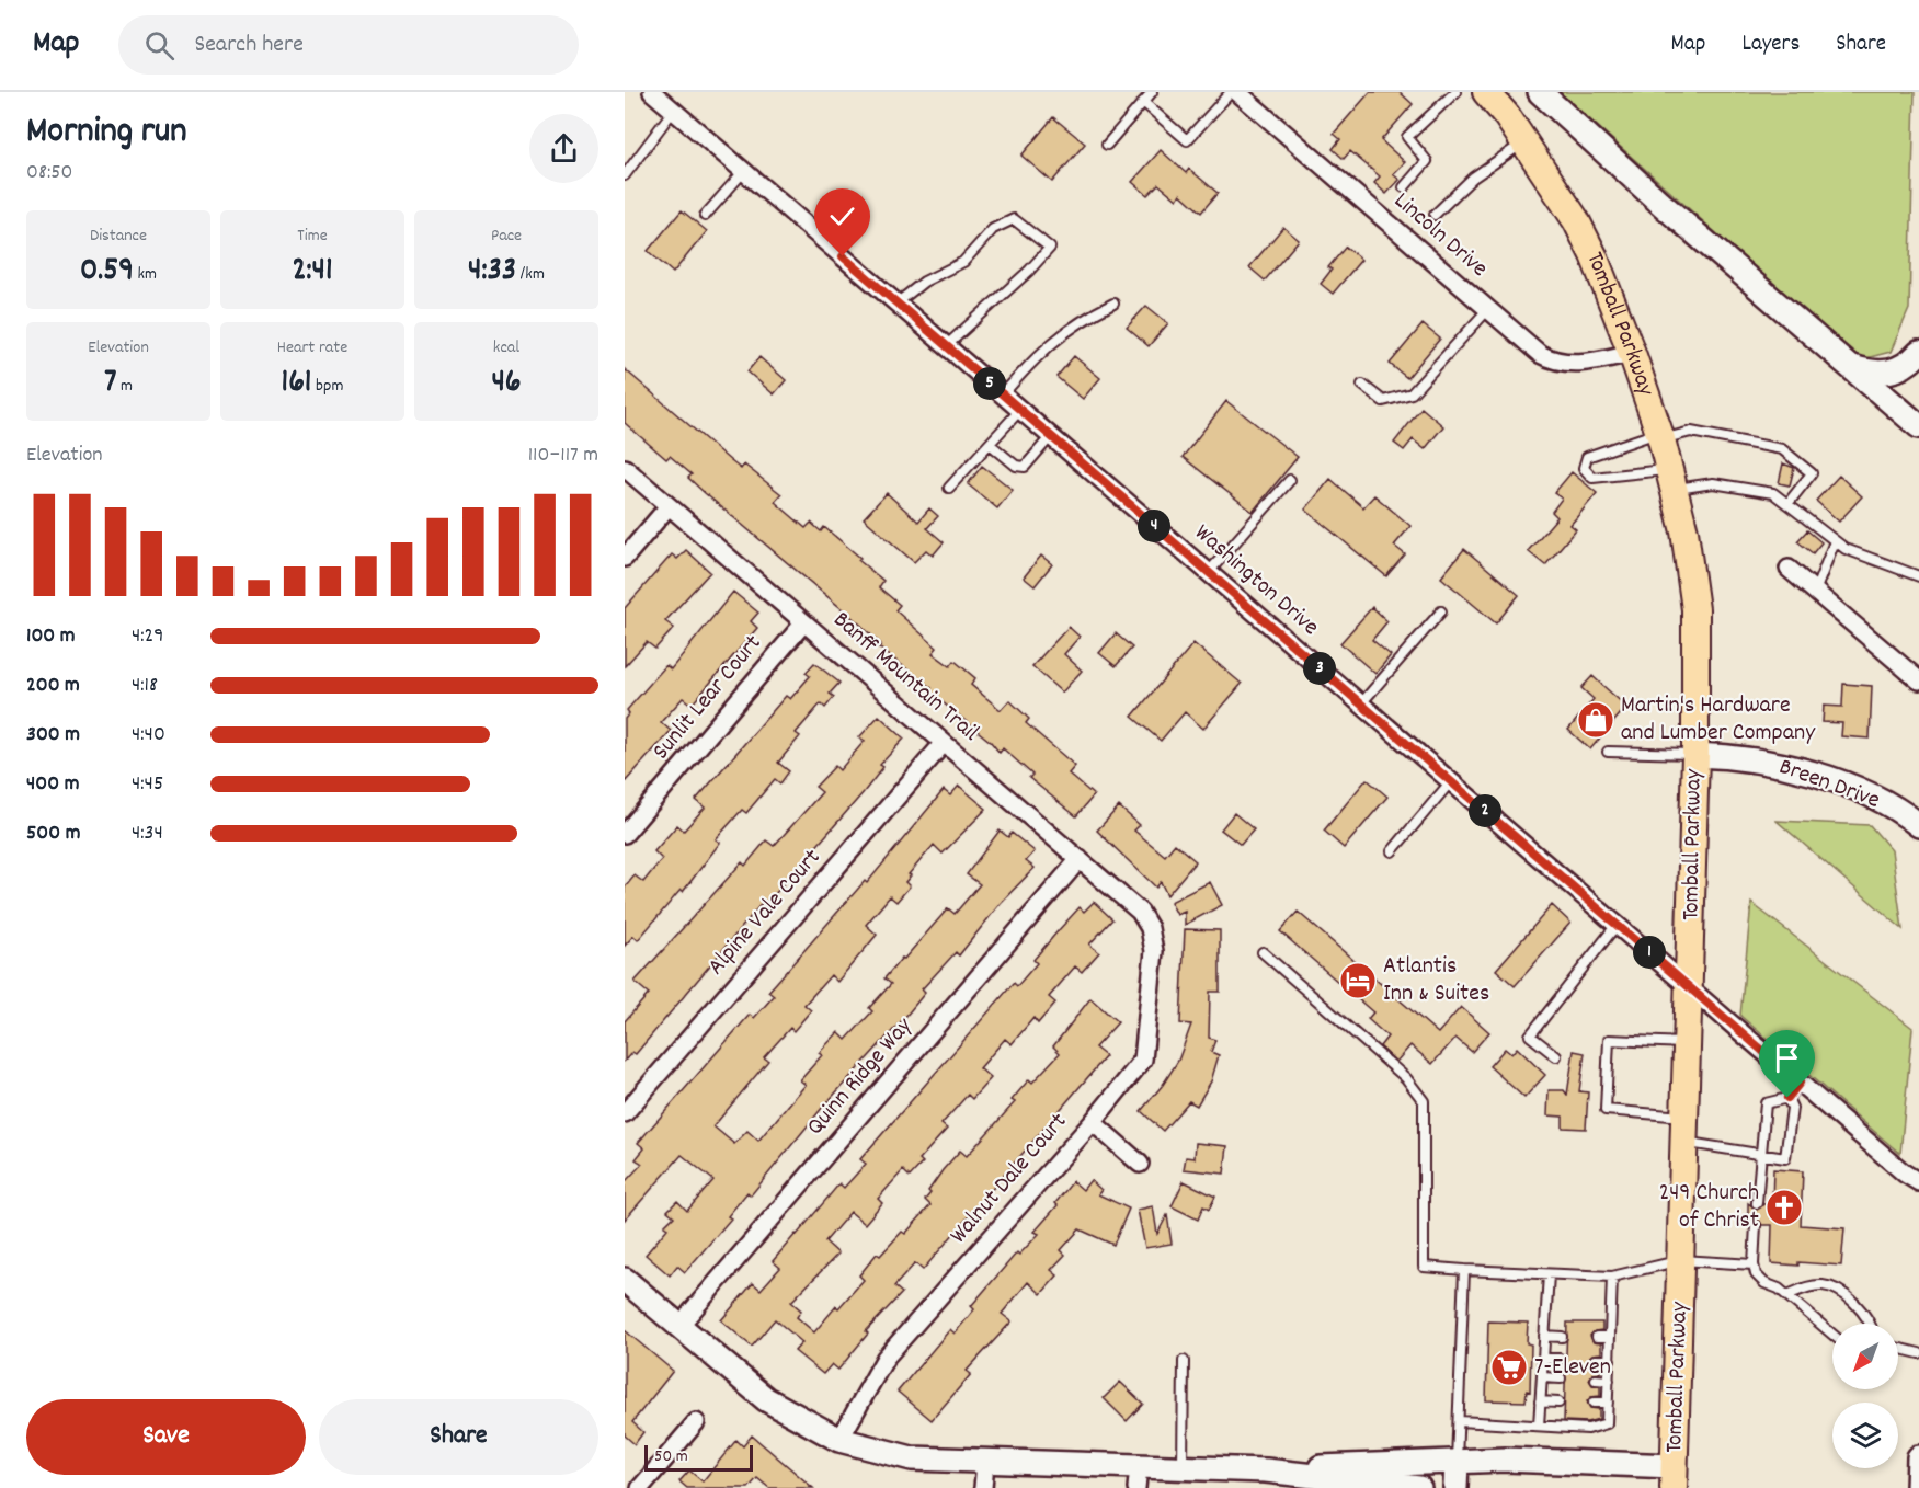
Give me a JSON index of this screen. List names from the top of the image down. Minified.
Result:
{"streets":{"main road":["Tomball Parkway"],"street":["Lincoln Drive","Washington Drive","Banff Mountain Trail","Sunlit Lear Court","Breen Drive","Alpine Vale Court","Quinn Ridge Way","Walnut Dale Court"]},"crossings":[["Lincoln Drive","Tomball Parkway"],["Tomball Parkway","Washington Drive"],["Tomball Parkway","Breen Drive"],["Banff Mountain Trail","Sunlit Lear Court"],["Banff Mountain Trail","Alpine Vale Court"],["Banff Mountain Trail","Quinn Ridge Way"],["Banff Mountain Trail","Walnut Dale Court"]],"places":{"shop":["Martin's Hardware and Lumber Company"],"hotel":["Atlantis Inn & Suites"],"church":["249 Church of Christ"],"supermarket":["7-Eleven"]},"scale_bar":"50 m","north":"bottom left","page":{"header":"Map","search":"Search here","nav":["Map","Layers","Share"],"heading":["Morning run","08:50"],"stats":[["Distance","0.59 km"],["Time","2:41"],["Pace","4:33 /km"],["Elevation","7 m"],["Heart rate","161 bpm"],["kcal","46"]],"pins":["5","4","3","2","1"],"chart":["Elevation","110–117 m"],"list":[{"name":"100 m","note":"4:29"},{"name":"200 m","note":"4:18"},{"name":"300 m","note":"4:40"},{"name":"400 m","note":"4:45"},{"name":"500 m","note":"4:34"}],"buttons":["Save","Share"],"scale":"50 m"}}
